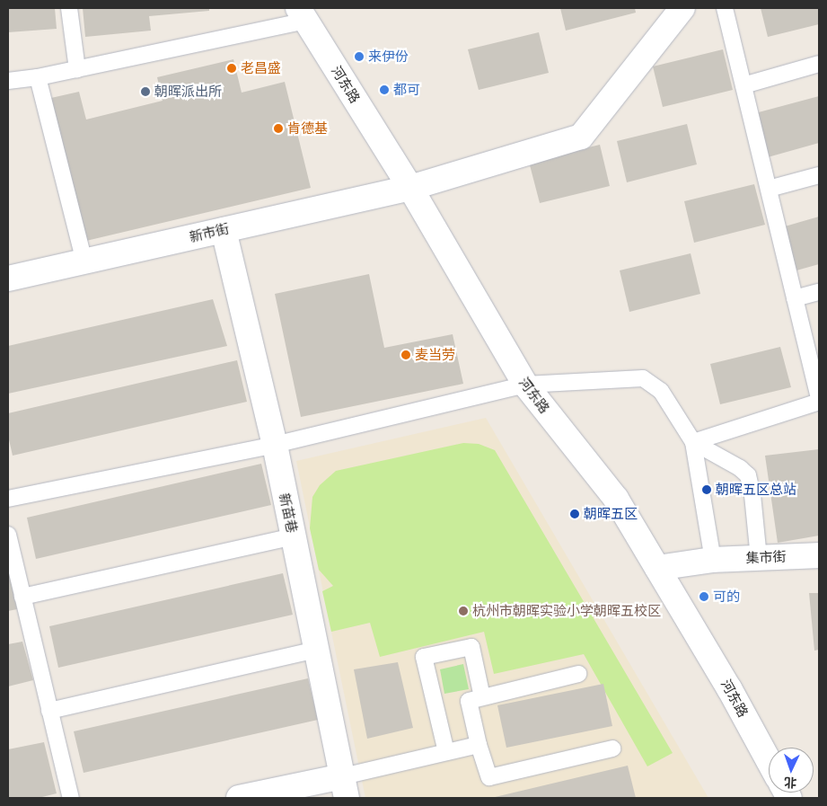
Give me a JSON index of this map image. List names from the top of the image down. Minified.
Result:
{"streets":{"street":["河东路","新市街","新苗巷","集市街"]},"crossings":[["河东路","新市街"],["河东路","集市街"],["新市街","新苗巷"]],"places":["来伊份","老昌盛","都可","朝晖派出所","肯德基","麦当劳","朝晖五区总站","朝晖五区","可的","杭州市朝晖实验小学朝晖五校区"],"north":"bottom"}
